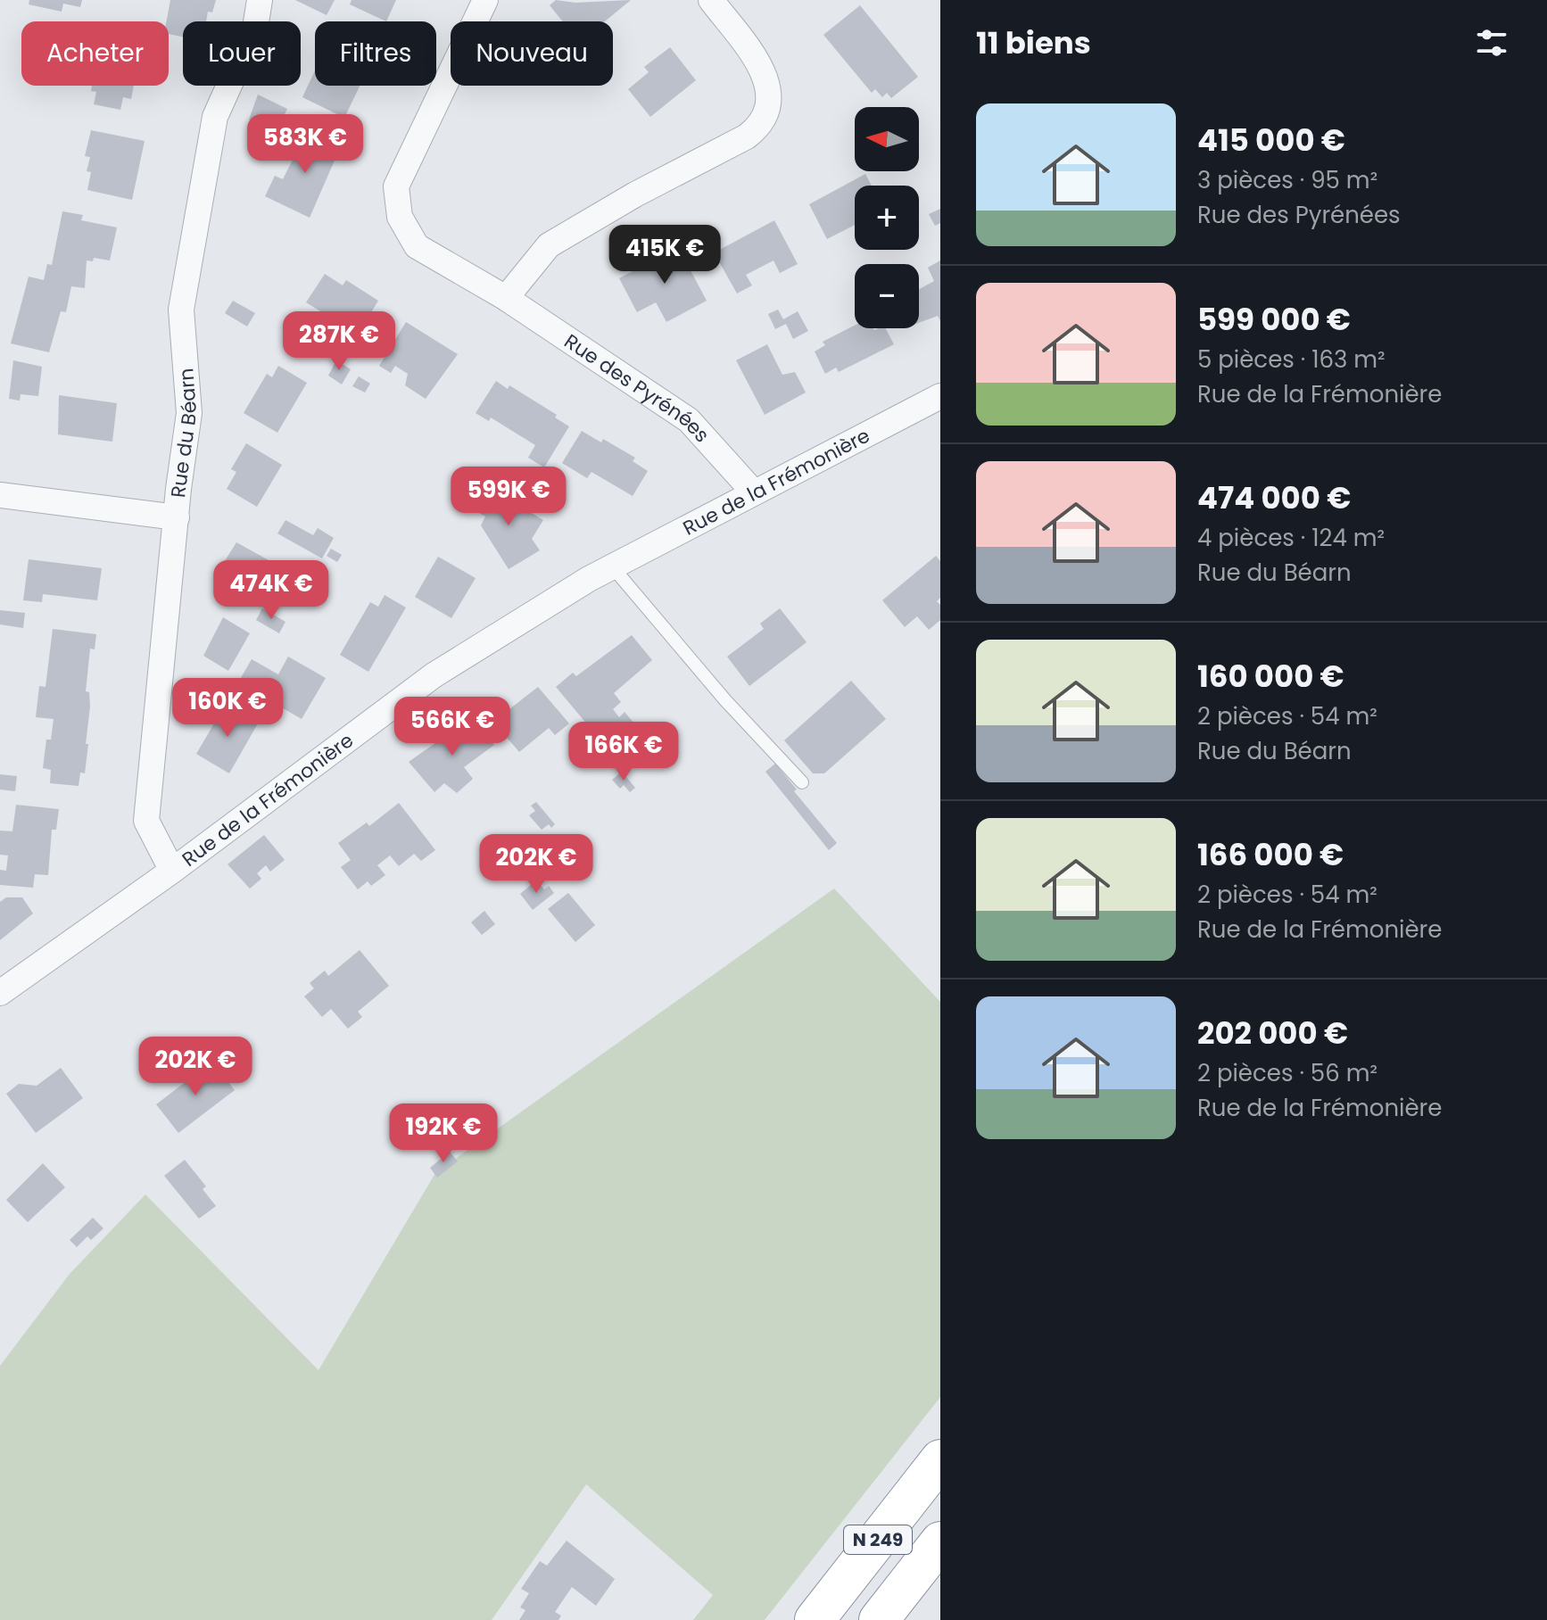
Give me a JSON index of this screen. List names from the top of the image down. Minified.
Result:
{"streets":{"highway":["N 249"],"street":["Rue des Pyrénées","Rue du Béarn","Rue de la Frémonière"]},"crossings":[["Rue des Pyrénées","Rue de la Frémonière"],["Rue du Béarn","Rue de la Frémonière"]],"north":"left","page":{"heading":"11 biens","chip":["Acheter","Louer","Filtres","Nouveau"],"list":[{"name":"415 000 €","note":"3 pièces · 95 m² · Rue des Pyrénées"},{"name":"599 000 €","note":"5 pièces · 163 m² · Rue de la Frémonière"},{"name":"474 000 €","note":"4 pièces · 124 m² · Rue du Béarn"},{"name":"160 000 €","note":"2 pièces · 54 m² · Rue du Béarn"},{"name":"166 000 €","note":"2 pièces · 54 m² · Rue de la Frémonière"},{"name":"202 000 €","note":"2 pièces · 56 m² · Rue de la Frémonière"}],"map_buttons":["+","−"],"price":["583K €","415K €","287K €","599K €","474K €","160K €","566K €","166K €","202K €","202K €","192K €"]}}
